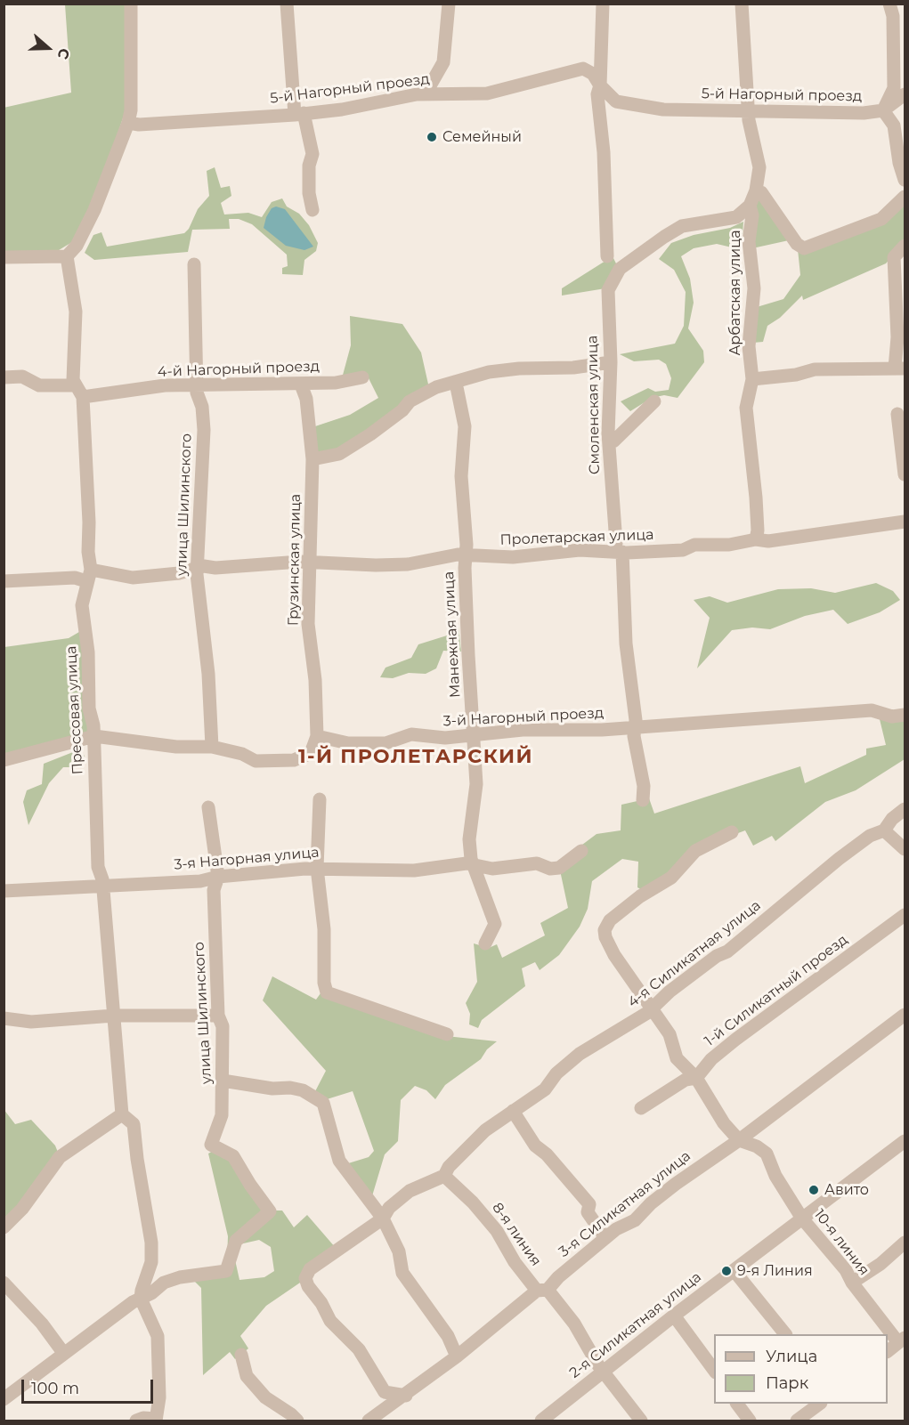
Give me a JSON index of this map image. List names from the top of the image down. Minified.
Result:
{"streets":{"street":["5-й Нагорный проезд","Арбатская улица","4-й Нагорный проезд","Смоленская улица","улица Шилинского","Пролетарская улица","Грузинская улица","Манежная улица","Прессовая улица","3-й Нагорный проезд","3-я Нагорная улица","4-я Силикатная улица","1-й Силикатный проезд","3-я Силикатная улица","8-я линия","10-я линия","2-я Силикатная улица"]},"crossings":[["Арбатская улица","Смоленская улица"],["Арбатская улица","Пролетарская улица"],["4-й Нагорный проезд","улица Шилинского"],["4-й Нагорный проезд","Грузинская улица"],["4-й Нагорный проезд","Прессовая улица"],["Смоленская улица","Пролетарская улица"],["Смоленская улица","3-й Нагорный проезд"],["улица Шилинского","Пролетарская улица"],["улица Шилинского","Прессовая улица"],["улица Шилинского","3-я Нагорная улица"],["Пролетарская улица","Грузинская улица"],["Пролетарская улица","Манежная улица"],["Пролетарская улица","Прессовая улица"],["Грузинская улица","3-й Нагорный проезд"],["Манежная улица","3-й Нагорный проезд"],["Манежная улица","3-я Нагорная улица"],["Прессовая улица","3-я Нагорная улица"],["4-я Силикатная улица","8-я линия"],["3-я Силикатная улица","8-я линия"],["8-я линия","2-я Силикатная улица"],["10-я линия","2-я Силикатная улица"]],"districts":["1-Й ПРОЛЕТАРСКИЙ"],"places":["Семейный","Авито","9-я Линия"],"legend":["Улица","Парк"],"scale_bar":"100 m","north":"right"}
